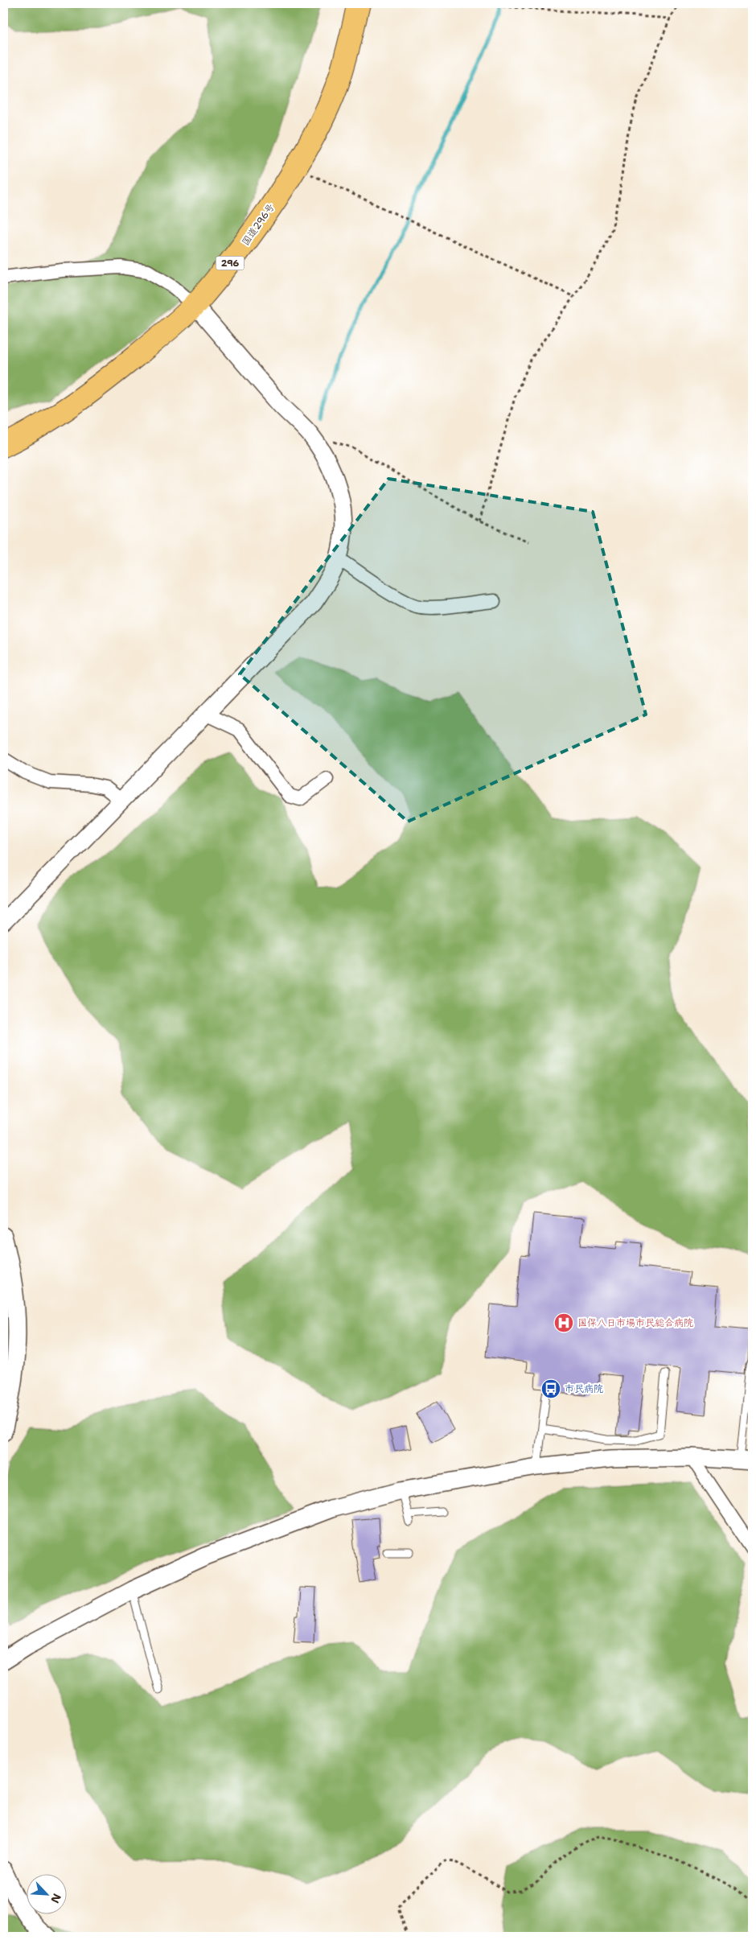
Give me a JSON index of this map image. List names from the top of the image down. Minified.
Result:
{"streets":{"highway":["国道296号","296"]},"places":{"hospital":["国保八日市場市民総合病院"],"bus stop":["市民病院"]},"north":"bottom right"}
